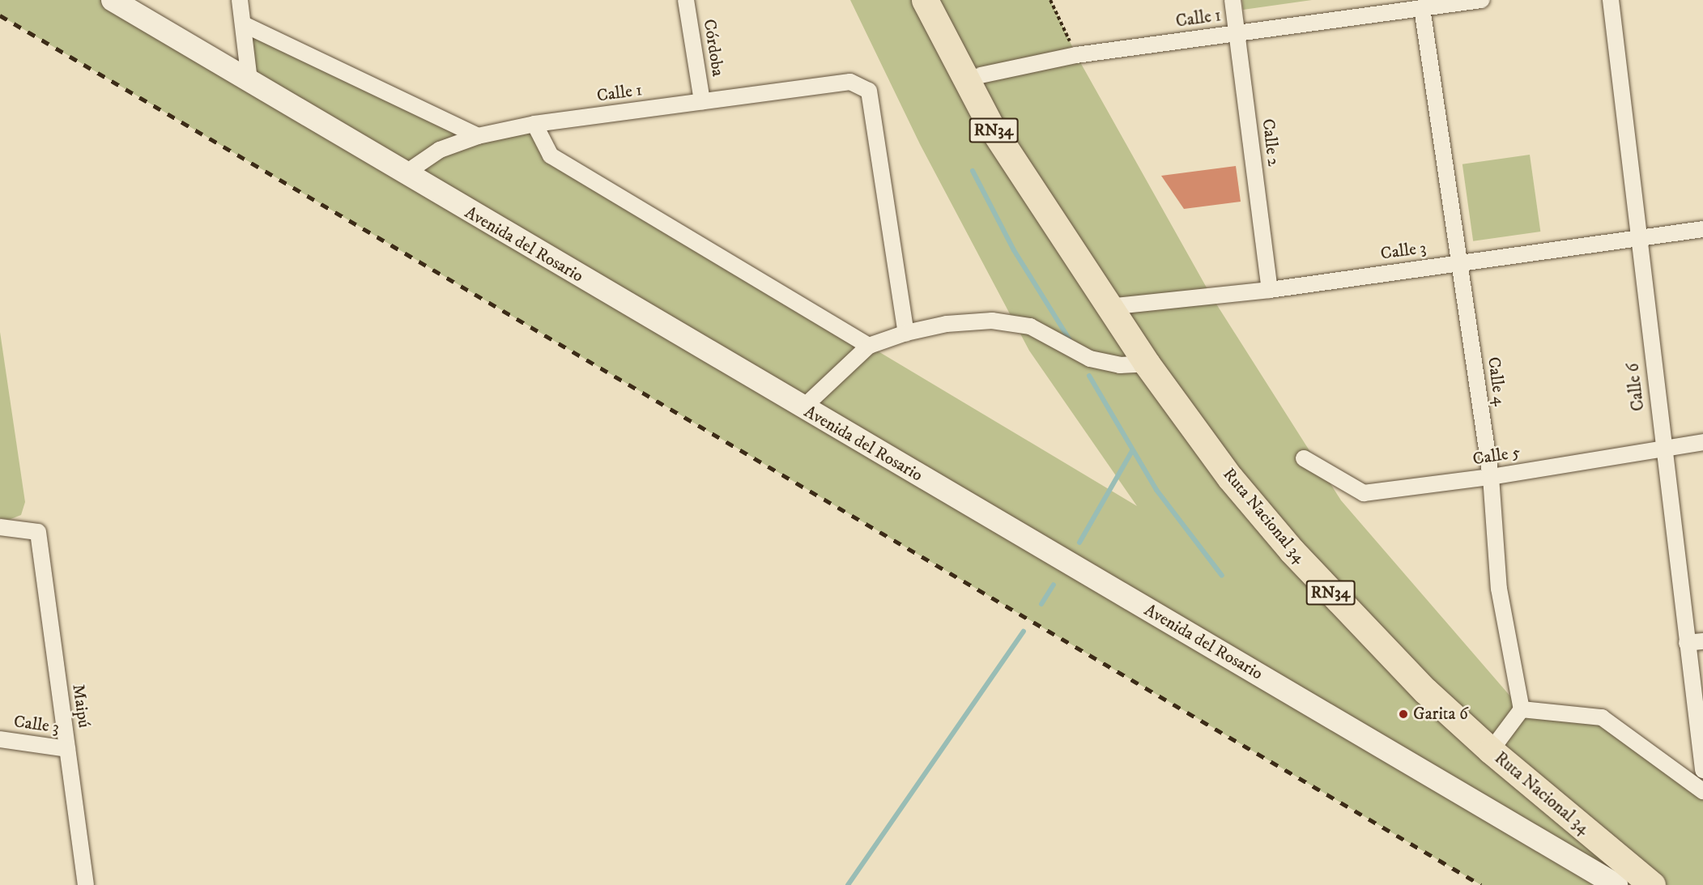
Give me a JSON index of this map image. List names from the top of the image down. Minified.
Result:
{"streets":{"highway":["RN34","Ruta Nacional 34"],"main road":["Avenida del Rosario"],"street":["Calle 1","Córdoba","Calle 2","Calle 3","Calle 4","Calle 6","Calle 5","Maipú"]},"crossings":[["Calle 1","Córdoba"],["Calle 1","Calle 2"],["Calle 1","Avenida del Rosario"],["Calle 1","Calle 4"],["Calle 1","Ruta Nacional 34"],["Calle 2","Calle 3"],["Calle 3","Calle 4"],["Calle 3","Calle 6"],["Calle 3","Ruta Nacional 34"],["Calle 3","Maipú"],["Calle 4","Calle 5"],["Calle 6","Calle 5"]],"places":["Garita 6"]}
